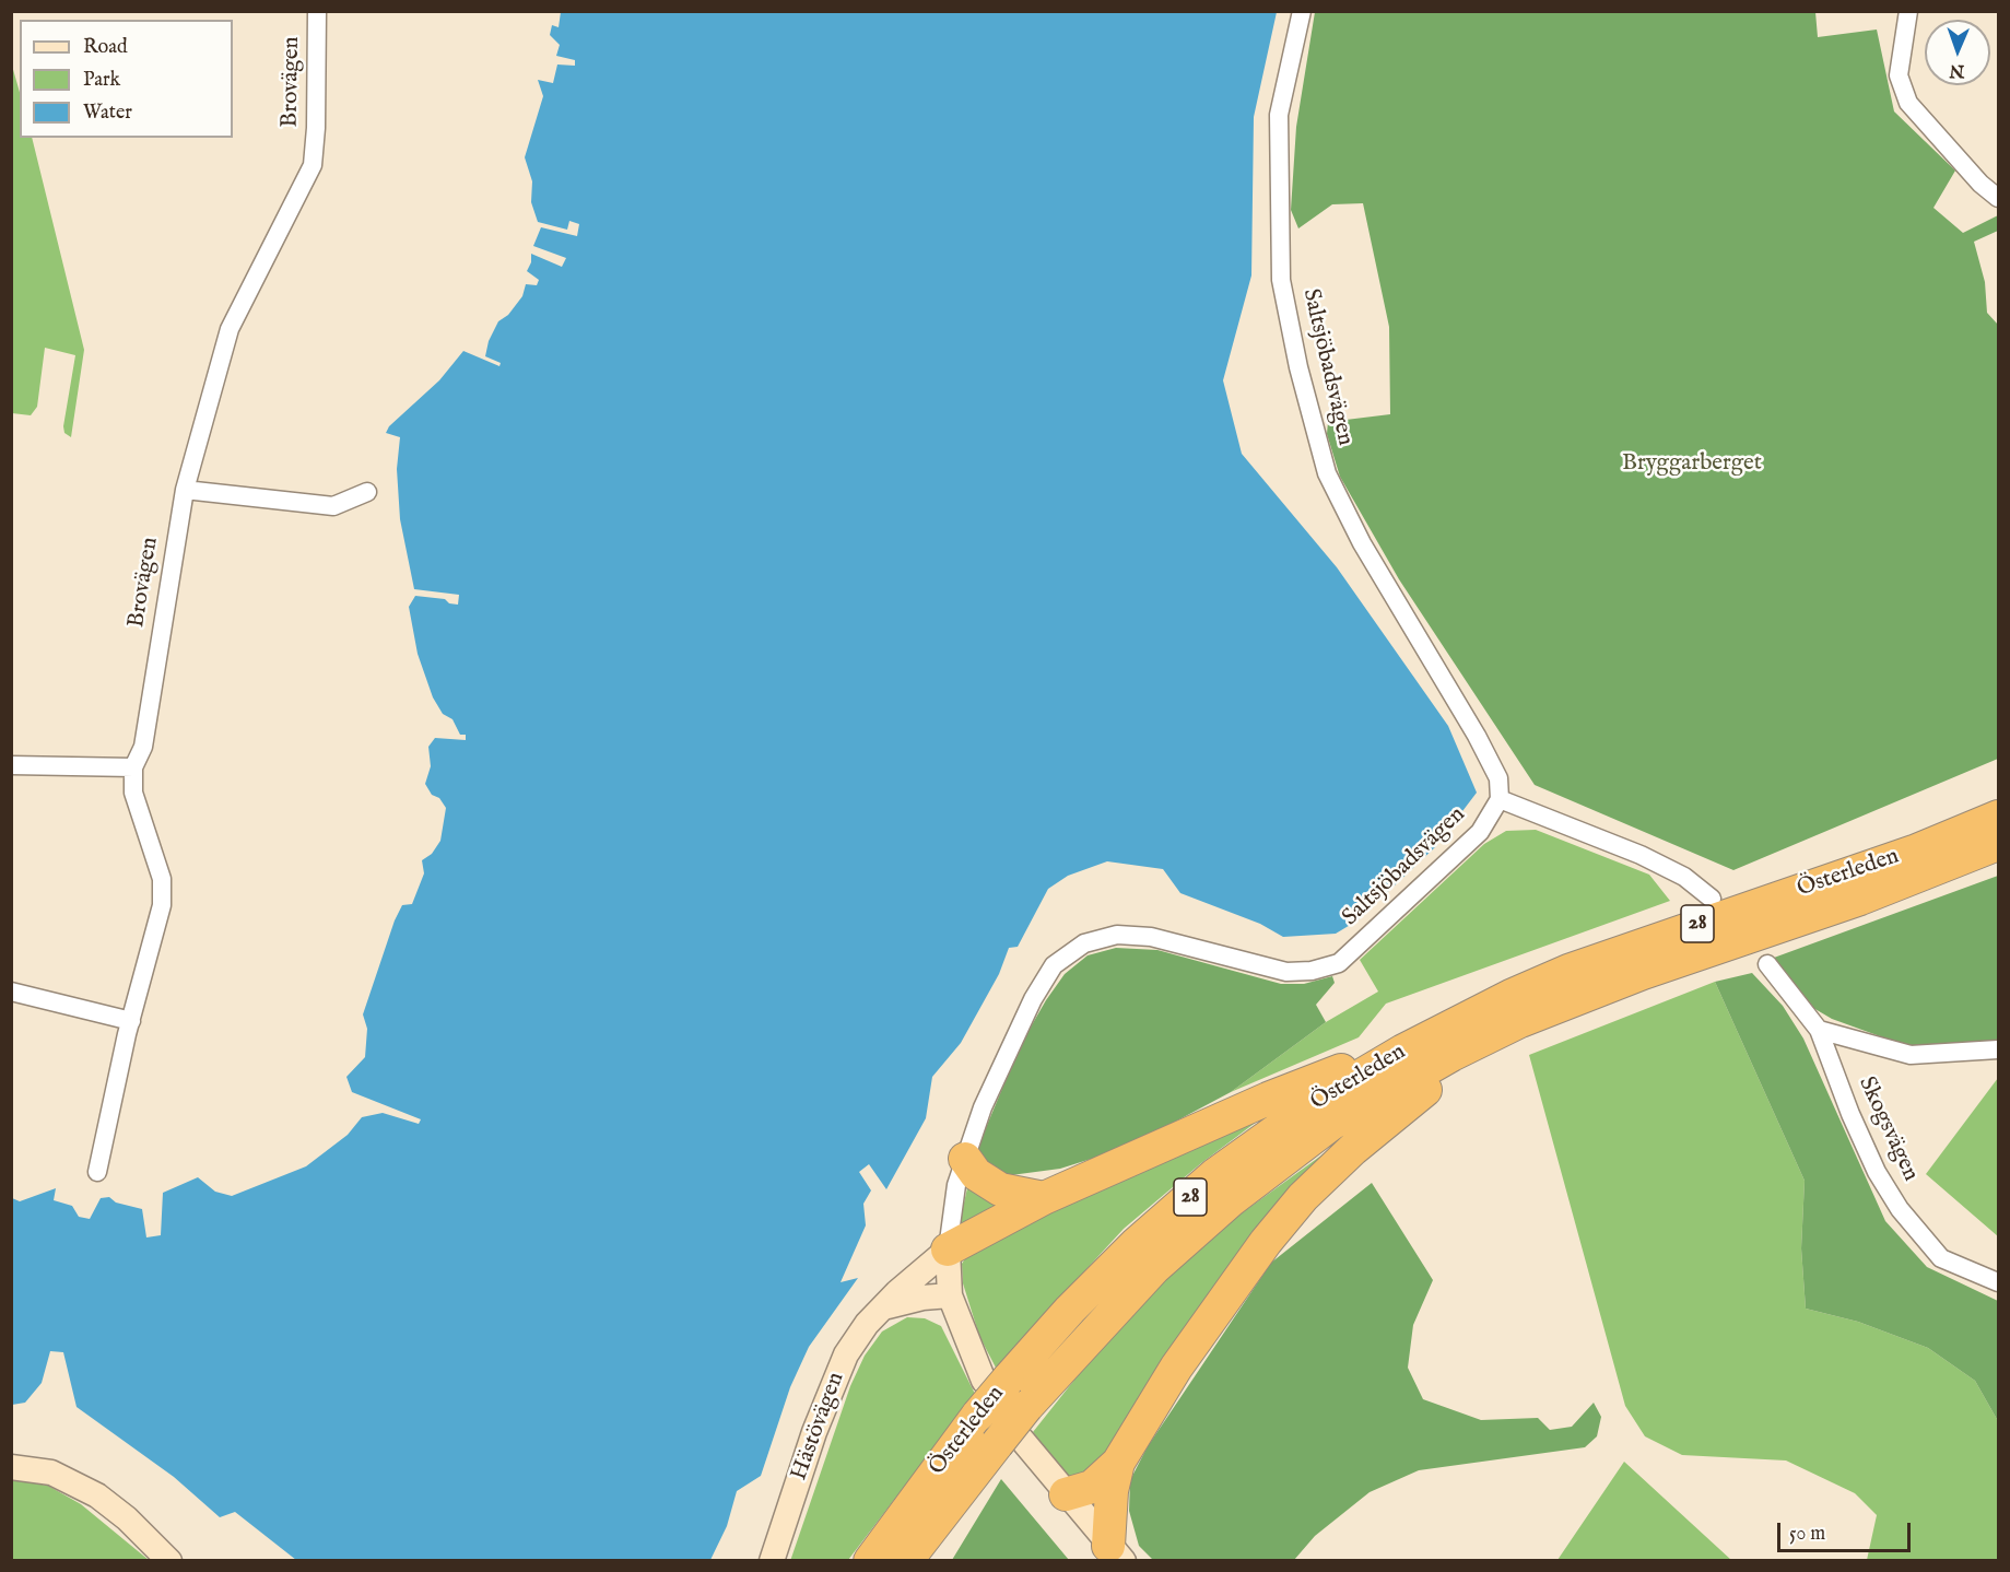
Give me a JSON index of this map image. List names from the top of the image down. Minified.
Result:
{"streets":{"highway":["Österleden","28"],"street":["Brovägen","Saltsjöbadsvägen","Skogsvägen","Hästövägen"]},"crossings":[["Saltsjöbadsvägen","Hästövägen"]],"parks":["Bryggarberget"],"legend":["Road","Park","Water"],"scale_bar":"50 m","north":"bottom"}
